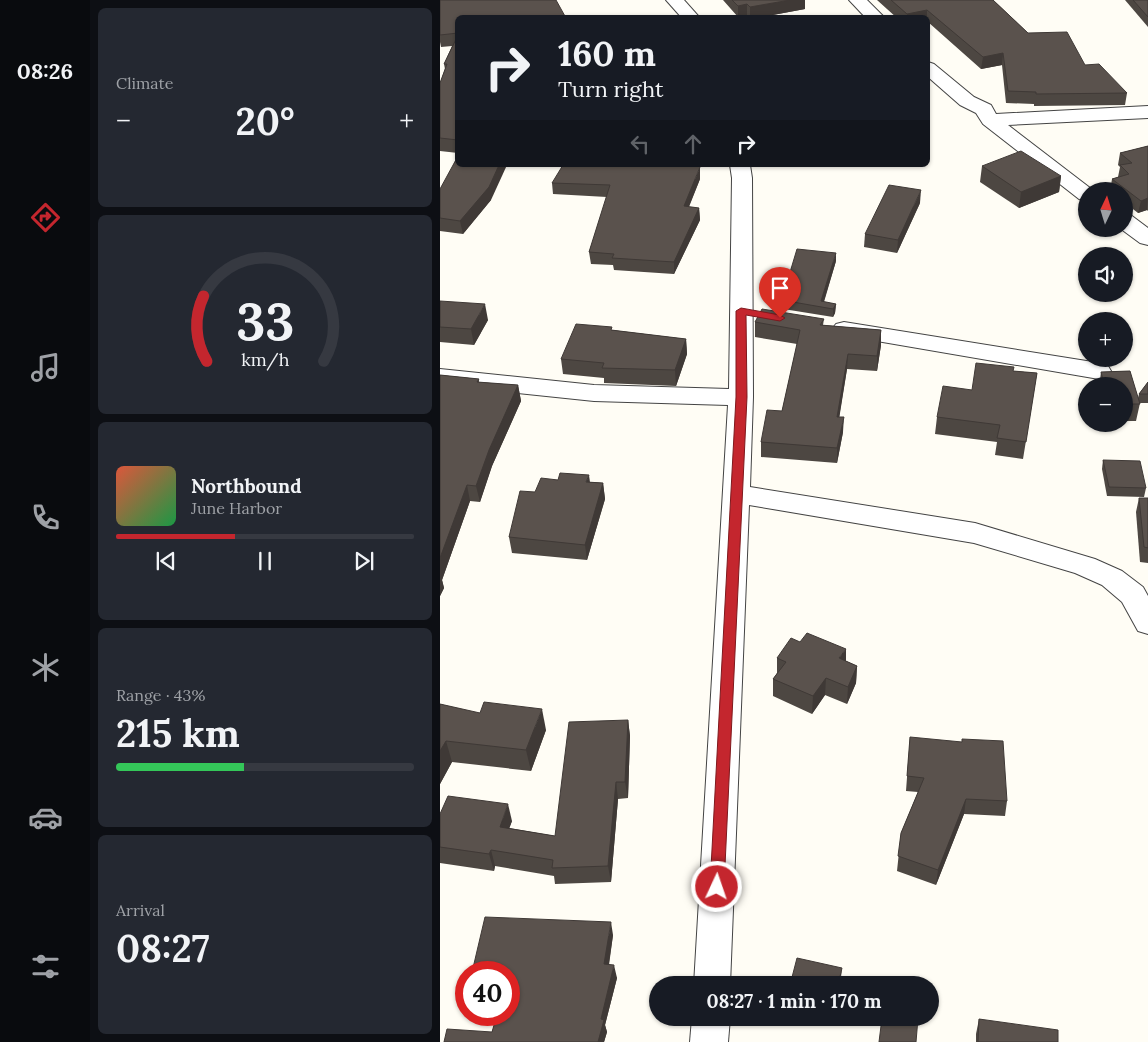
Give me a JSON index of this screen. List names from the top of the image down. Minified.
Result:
{"north":"top","page":{"tabs":"08:26","tile":["Climate",["Range · 43%","215 km"],["Arrival","08:27"]],"turn":["160 m","Turn right"],"heat":["−","20°","+"],"map_buttons":["+","−"],"song":["Northbound","June Harbor"],"limit":"40","trip":"08:27 · 1 min · 170 m","gauge":["33","km/h"]}}
